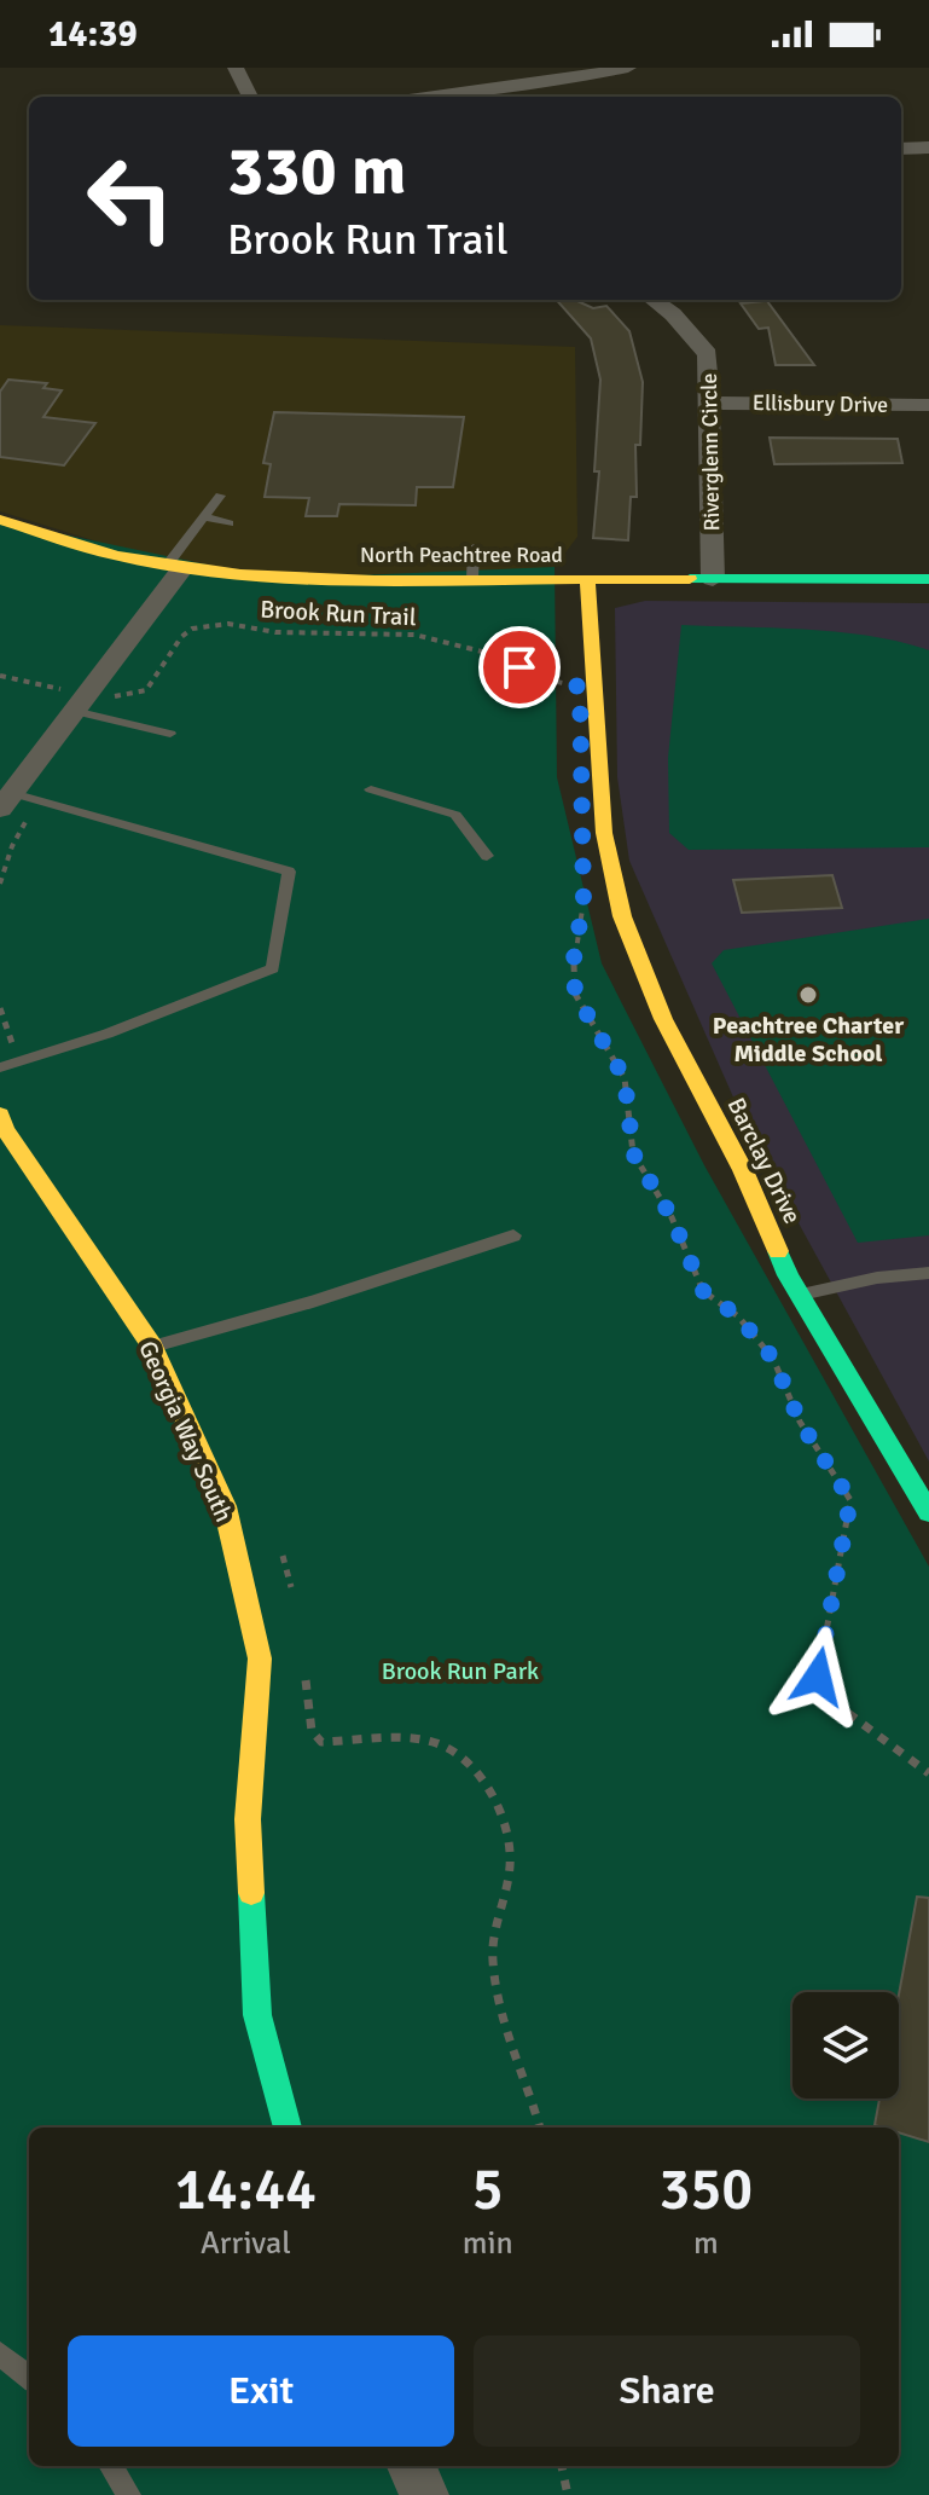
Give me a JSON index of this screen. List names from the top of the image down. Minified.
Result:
{"streets":{"street":["Ellisbury Drive","Riverglenn Circle","North Peachtree Road","Barclay Drive","Georgia Way South"],"path":["Brook Run Trail"]},"crossings":[["Ellisbury Drive","Riverglenn Circle"],["Riverglenn Circle","North Peachtree Road"],["North Peachtree Road","Barclay Drive"]],"parks":["Brook Run Park"],"places":["Peachtree Charter Middle School"],"page":{"status":"14:39","turn":["330 m","Brook Run Trail"],"eta":["14:44","Arrival","5","min","350","m"],"buttons":["Exit","Share"]}}
